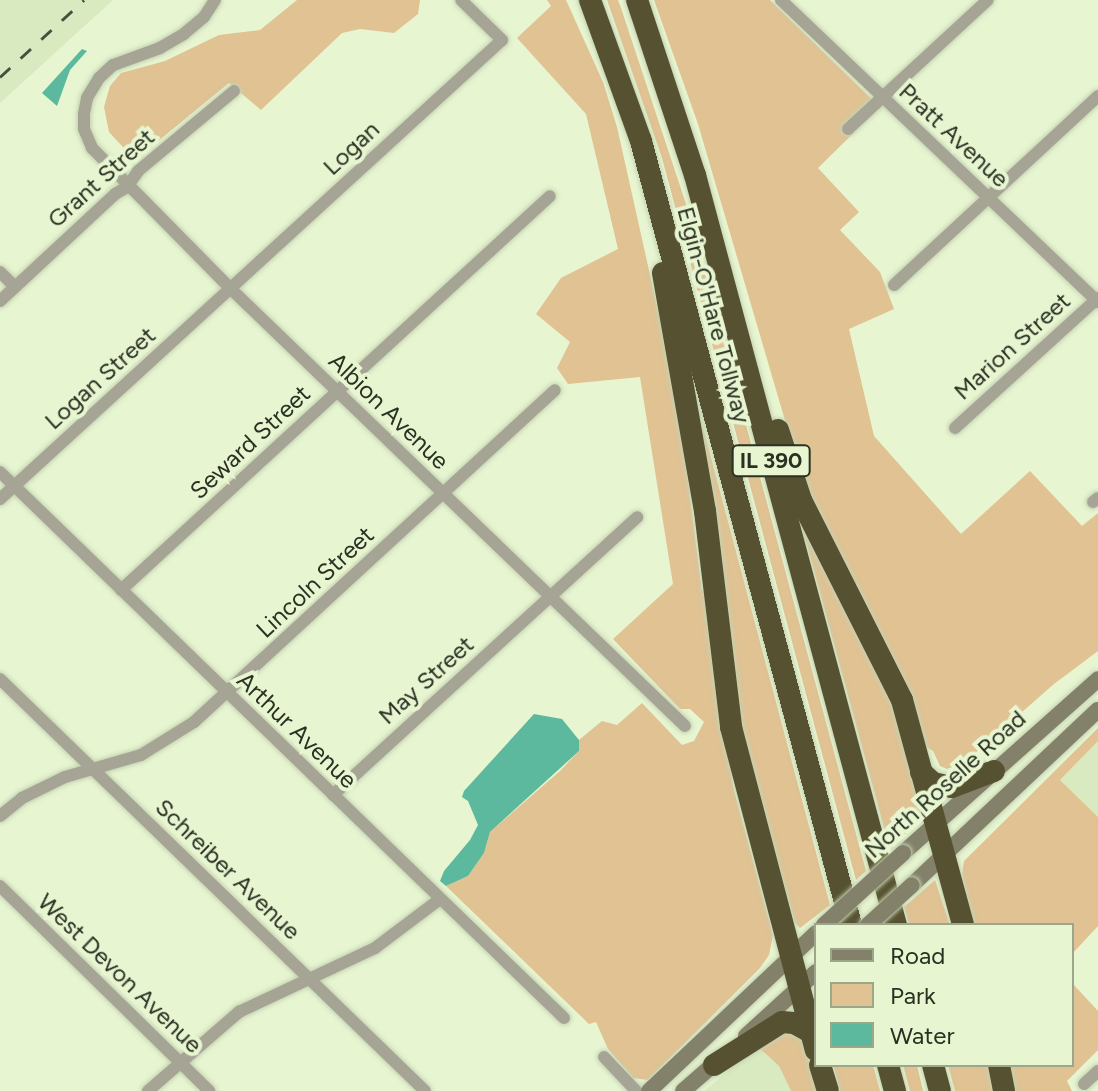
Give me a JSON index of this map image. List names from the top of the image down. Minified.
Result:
{"streets":{"highway":["Elgin-O'Hare Tollway","IL 390"],"main road":["North Roselle Road"],"street":["Pratt Avenue","Logan","Grant Street","Marion Street","Logan Street","Albion Avenue","Seward Street","Lincoln Street","May Street","Arthur Avenue","Schreiber Avenue","West Devon Avenue"]},"crossings":[["Pratt Avenue","Marion Street"],["Logan","Logan Street"],["Logan","Albion Avenue"],["Grant Street","Albion Avenue"],["Logan Street","Albion Avenue"],["Logan Street","Arthur Avenue"],["Albion Avenue","Seward Street"],["Albion Avenue","Lincoln Street"],["Albion Avenue","May Street"],["Seward Street","Arthur Avenue"],["Lincoln Street","Arthur Avenue"],["Lincoln Street","Schreiber Avenue"],["May Street","Arthur Avenue"]],"legend":["Road","Park","Water"]}
